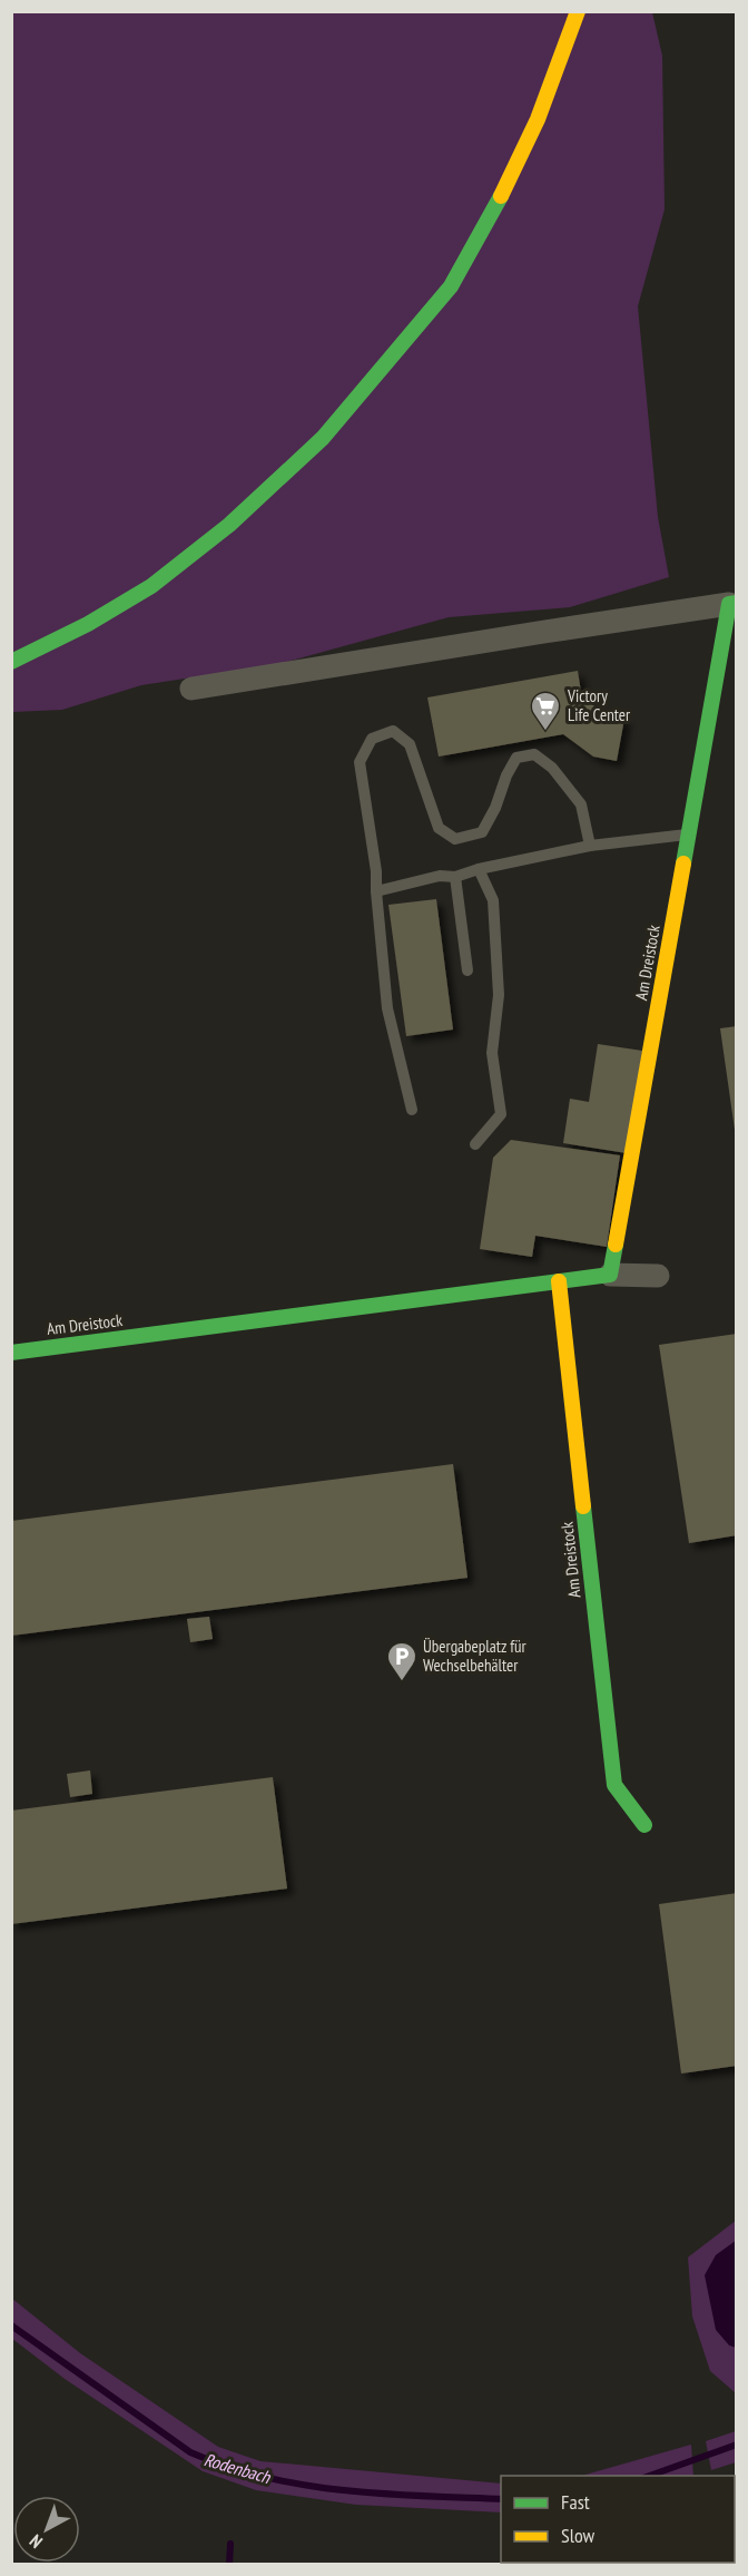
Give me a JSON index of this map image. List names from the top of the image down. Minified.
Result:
{"streets":{"street":["Am Dreistock"]},"water":["Rodenbach"],"places":{"supermarket":["Victory Life Center"],"parking":["Übergabeplatz für Wechselbehälter"]},"legend":["Fast","Slow"],"north":"bottom left"}
